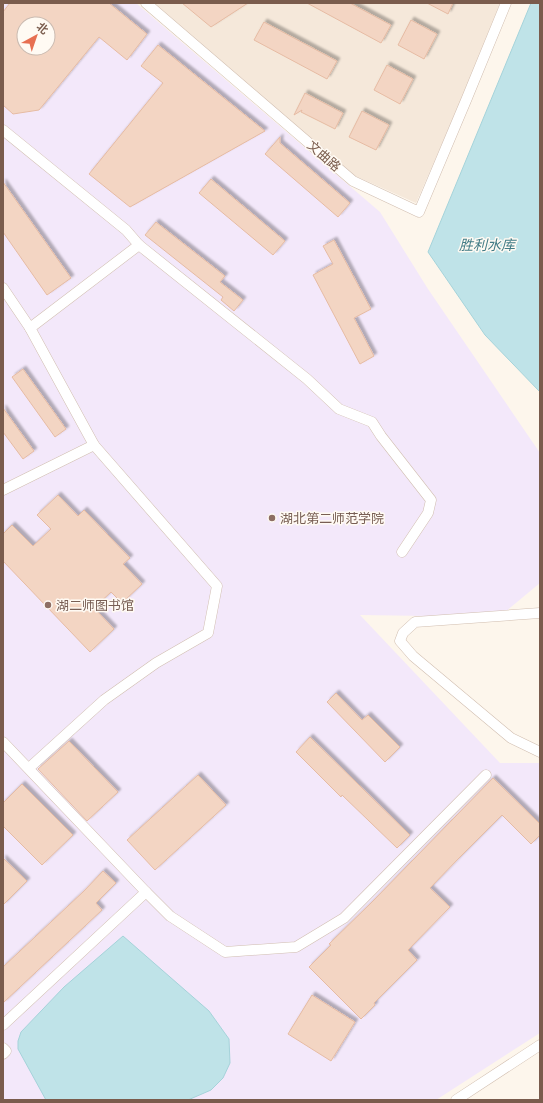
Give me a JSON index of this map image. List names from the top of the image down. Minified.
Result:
{"streets":{"street":["文曲路"]},"water":["胜利水库"],"places":["湖北第二师范学院","湖二师图书馆"],"north":"top right"}
